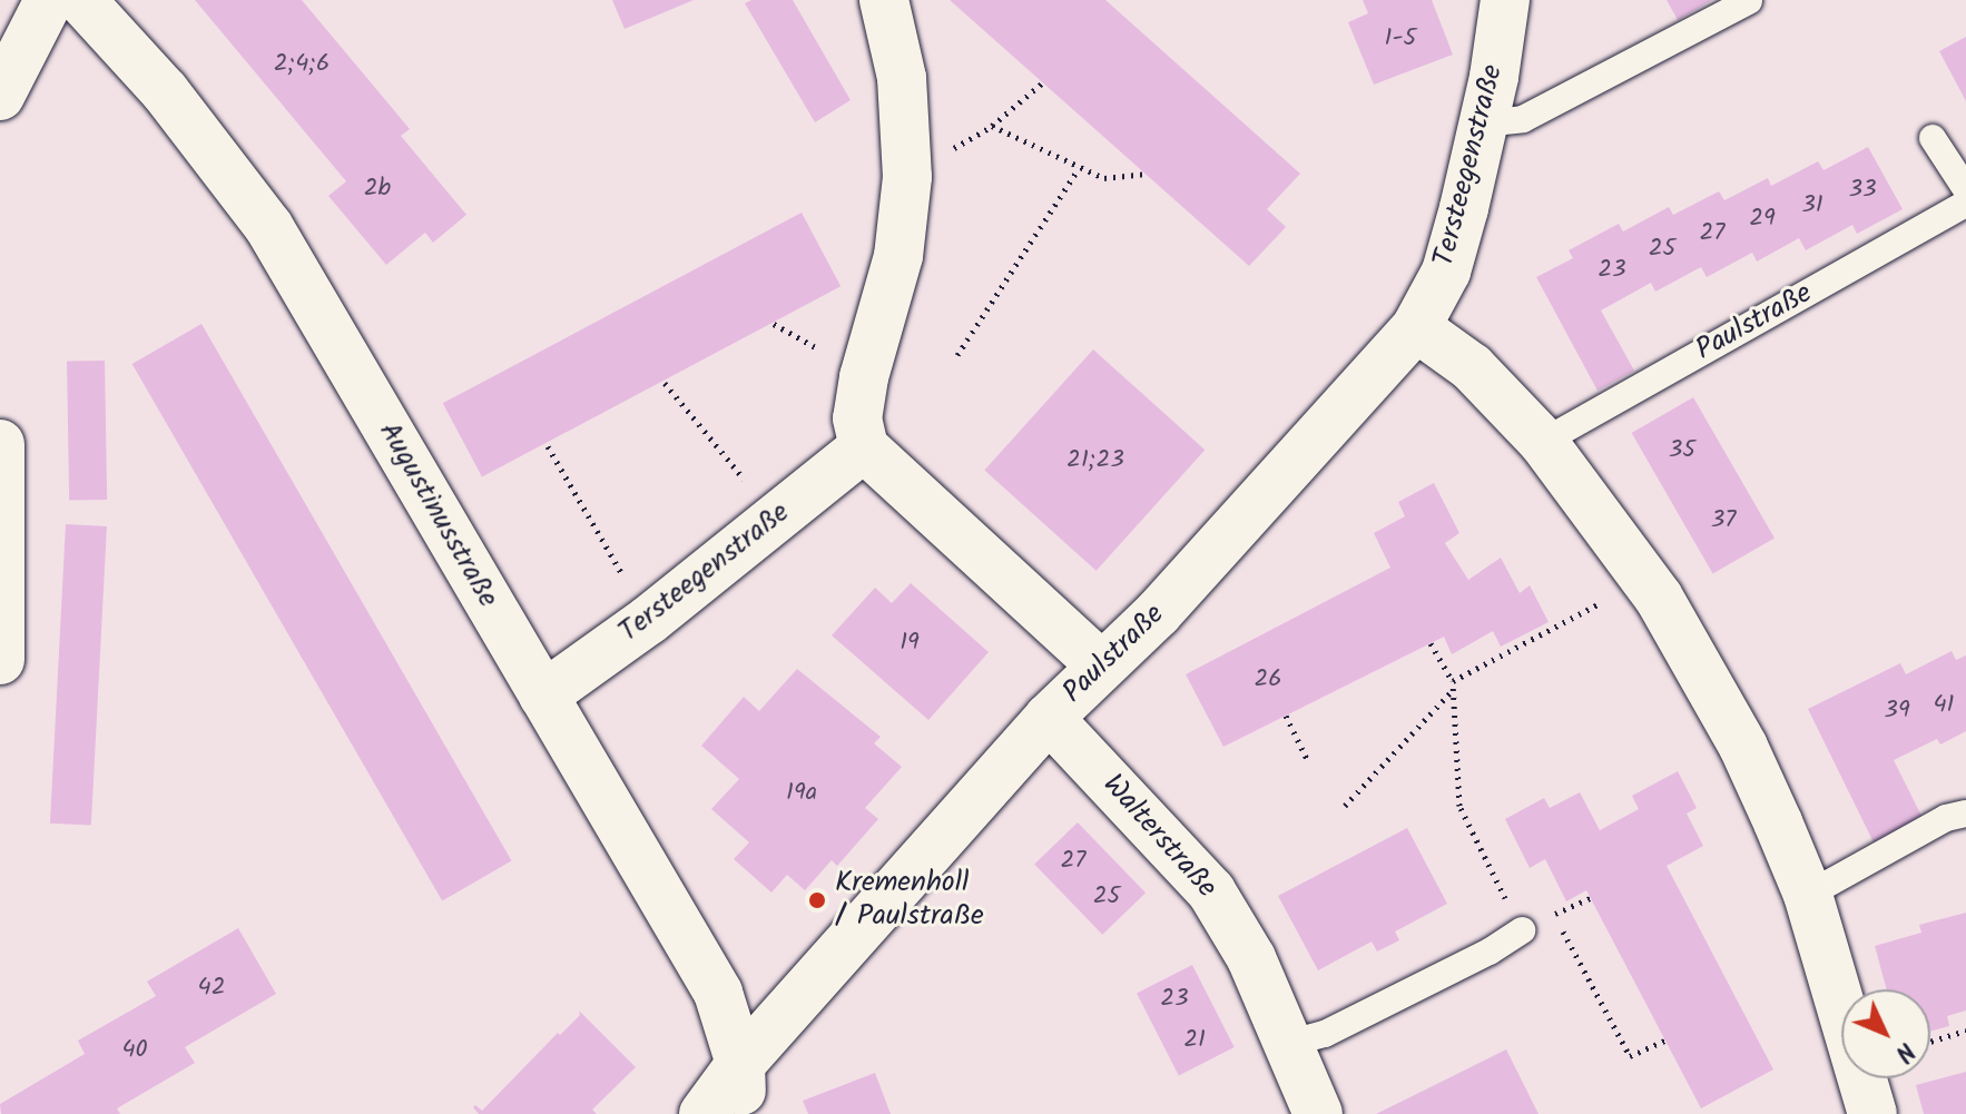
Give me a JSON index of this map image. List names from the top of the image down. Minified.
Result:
{"streets":{"street":["Tersteegenstraße","Paulstraße","Augustinusstraße","Walterstraße"]},"crossings":[["Tersteegenstraße","Paulstraße"],["Tersteegenstraße","Augustinusstraße"],["Paulstraße","Augustinusstraße"],["Paulstraße","Walterstraße"]],"places":["Kremenholl / Paulstraße"],"house_numbers":["1-5","2;4;6","2b","33","31","29","27","25","23","35","21;23","37","19","26","41","39","19a","27","25","42","23","21","40"],"north":"bottom right"}
